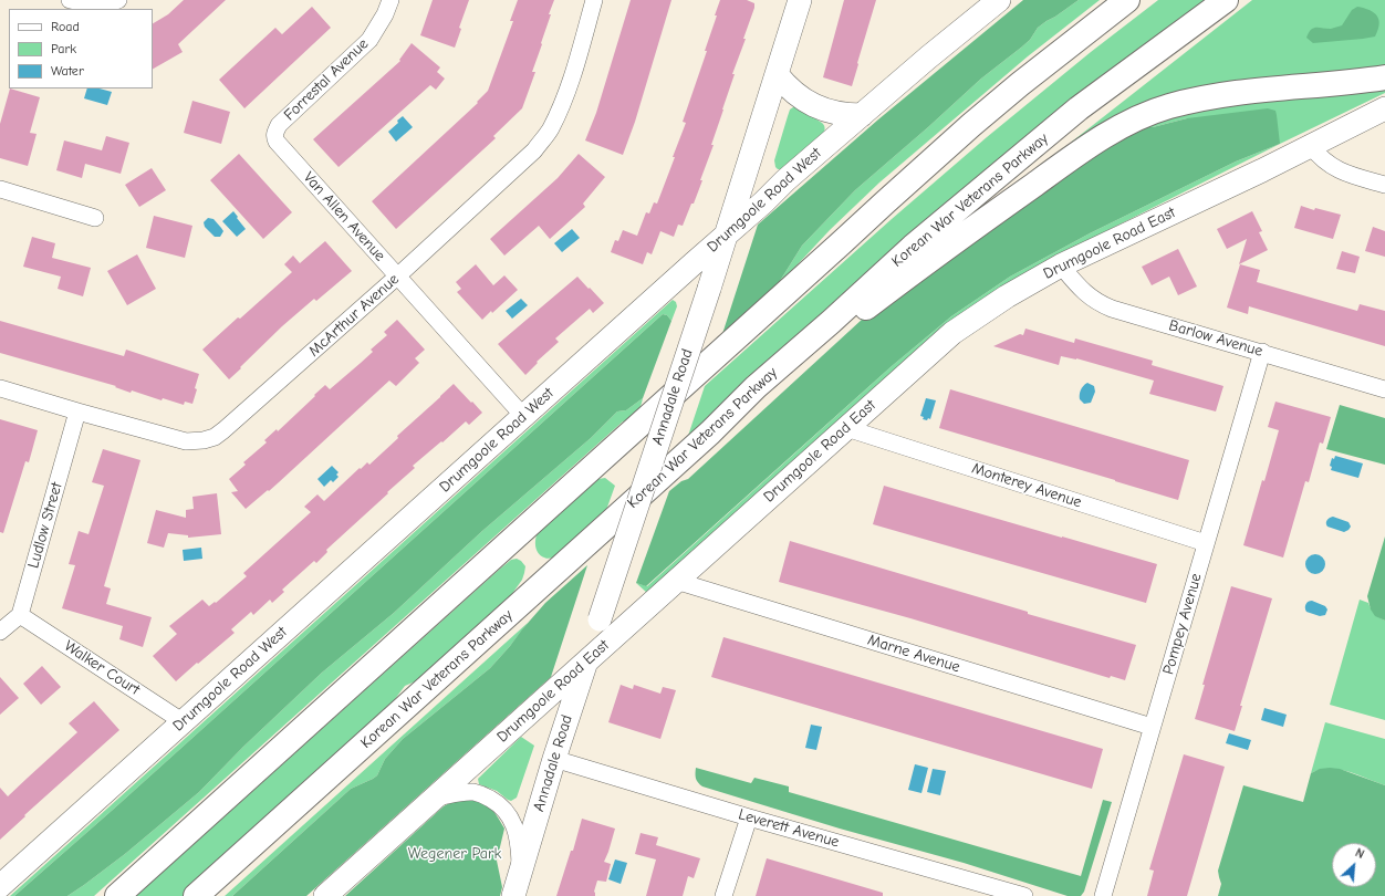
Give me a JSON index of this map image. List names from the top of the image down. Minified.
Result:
{"streets":{"highway":["Korean War Veterans Parkway"],"main road":["Drumgoole Road West","Drumgoole Road East","Annadale Road"],"street":["Forrestal Avenue","Van Allen Avenue","McArthur Avenue","Barlow Avenue","Monterey Avenue","Ludlow Street","Pompey Avenue","Marne Avenue","Walker Court","Leverett Avenue"]},"crossings":[["Forrestal Avenue","Van Allen Avenue"],["Drumgoole Road West","Van Allen Avenue"],["Drumgoole Road West","Annadale Road"],["Drumgoole Road West","Walker Court"],["Van Allen Avenue","McArthur Avenue"],["Drumgoole Road East","Barlow Avenue"],["Drumgoole Road East","Annadale Road"],["Drumgoole Road East","Monterey Avenue"],["Drumgoole Road East","Marne Avenue"],["McArthur Avenue","Ludlow Street"],["Barlow Avenue","Pompey Avenue"],["Annadale Road","Leverett Avenue"],["Monterey Avenue","Pompey Avenue"],["Ludlow Street","Walker Court"],["Pompey Avenue","Marne Avenue"]],"parks":["Wegener Park"],"legend":["Road","Park","Water"],"north":"top right"}
